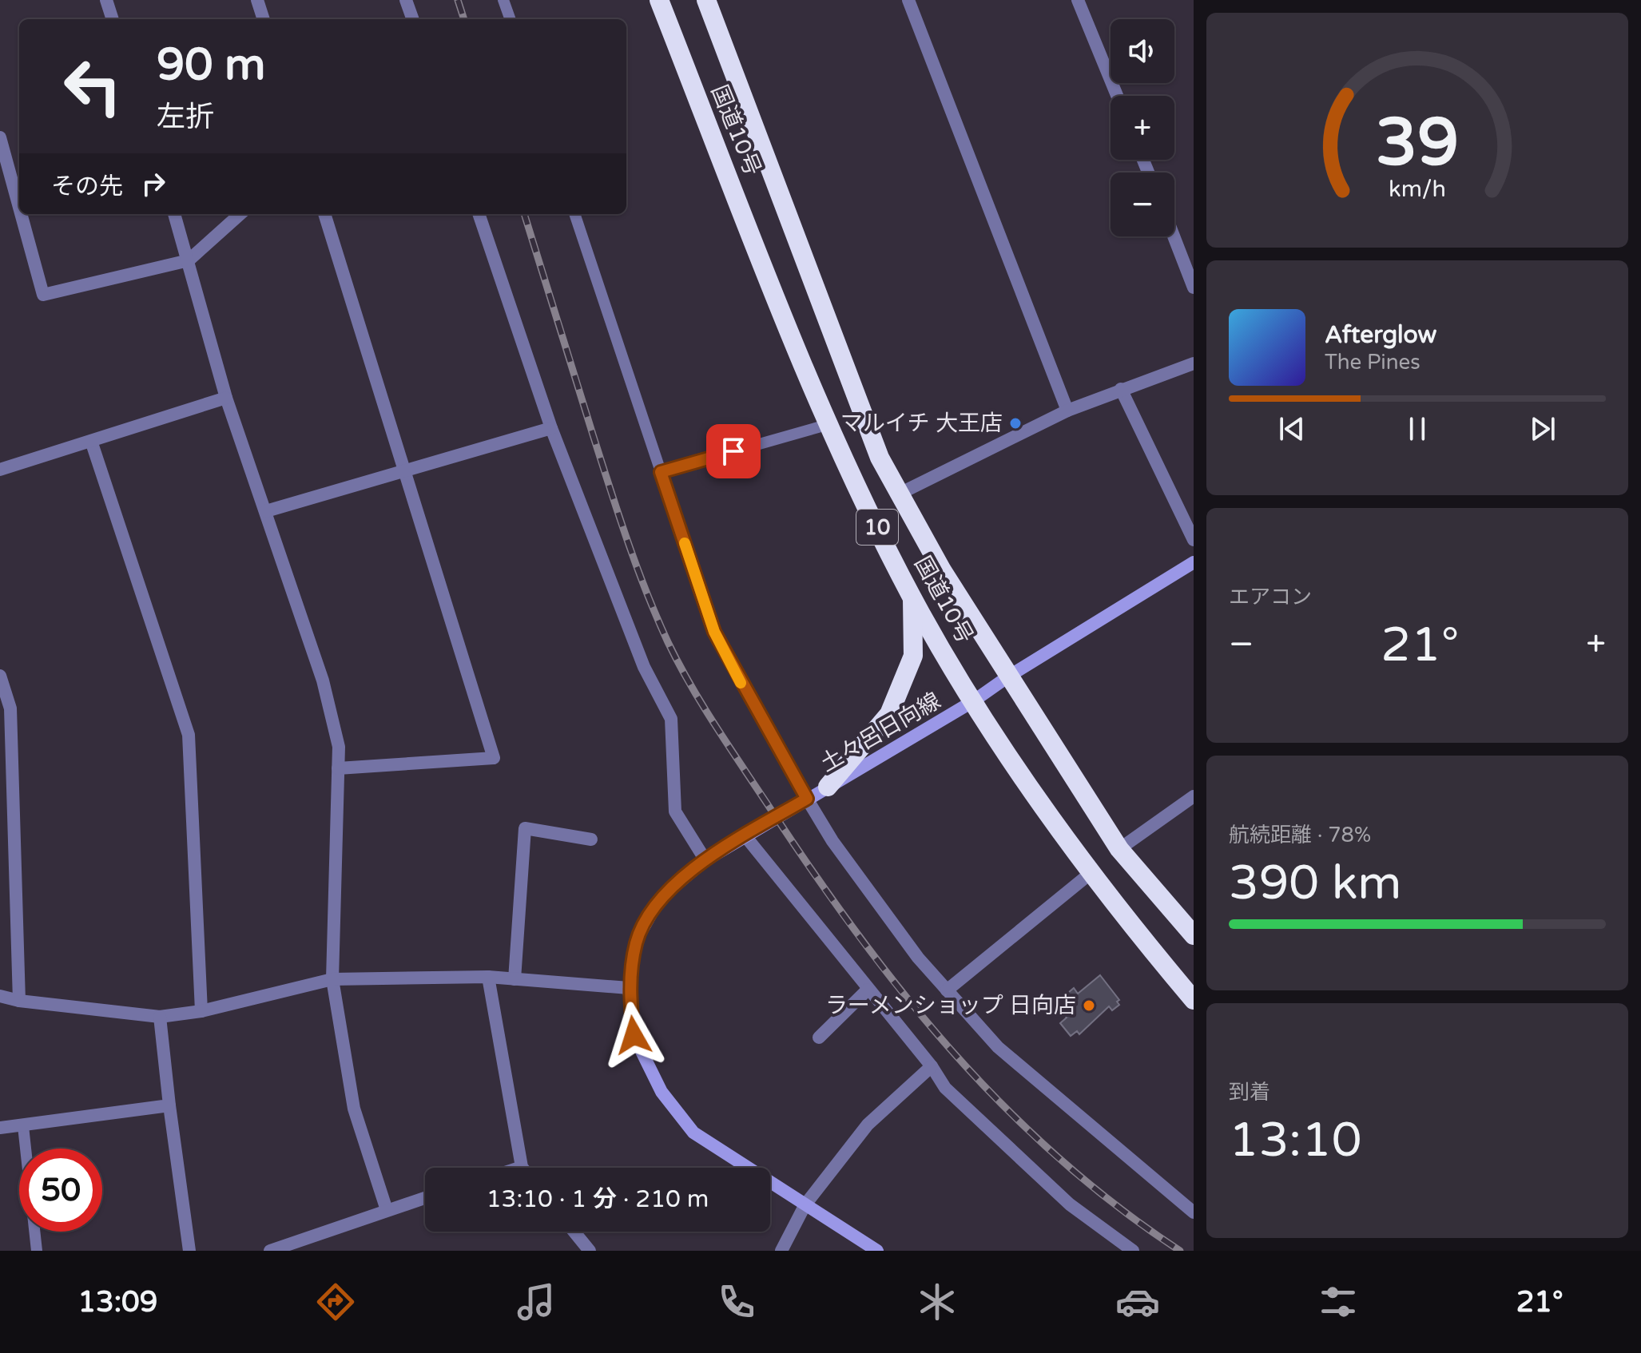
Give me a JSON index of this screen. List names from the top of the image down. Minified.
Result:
{"streets":{"highway":["国道10号","10"],"main road":["土々呂日向線"]},"crossings":[["国道10号","土々呂日向線"]],"places":["マルイチ 大王店","ラーメンショップ 日向店"],"page":{"map_buttons":["+","−"],"turn":["90 m","左折"],"then":"その先","song":["Afterglow","The Pines"],"tile":["エアコン",["航続距離 · 78%","390 km"],["到着","13:10"]],"heat":["−","21°","+"],"limit":"50","trip":"13:10 · 1 分 · 210 m","tabs":["13:09","21°"],"gauge":["39","km/h"]}}
